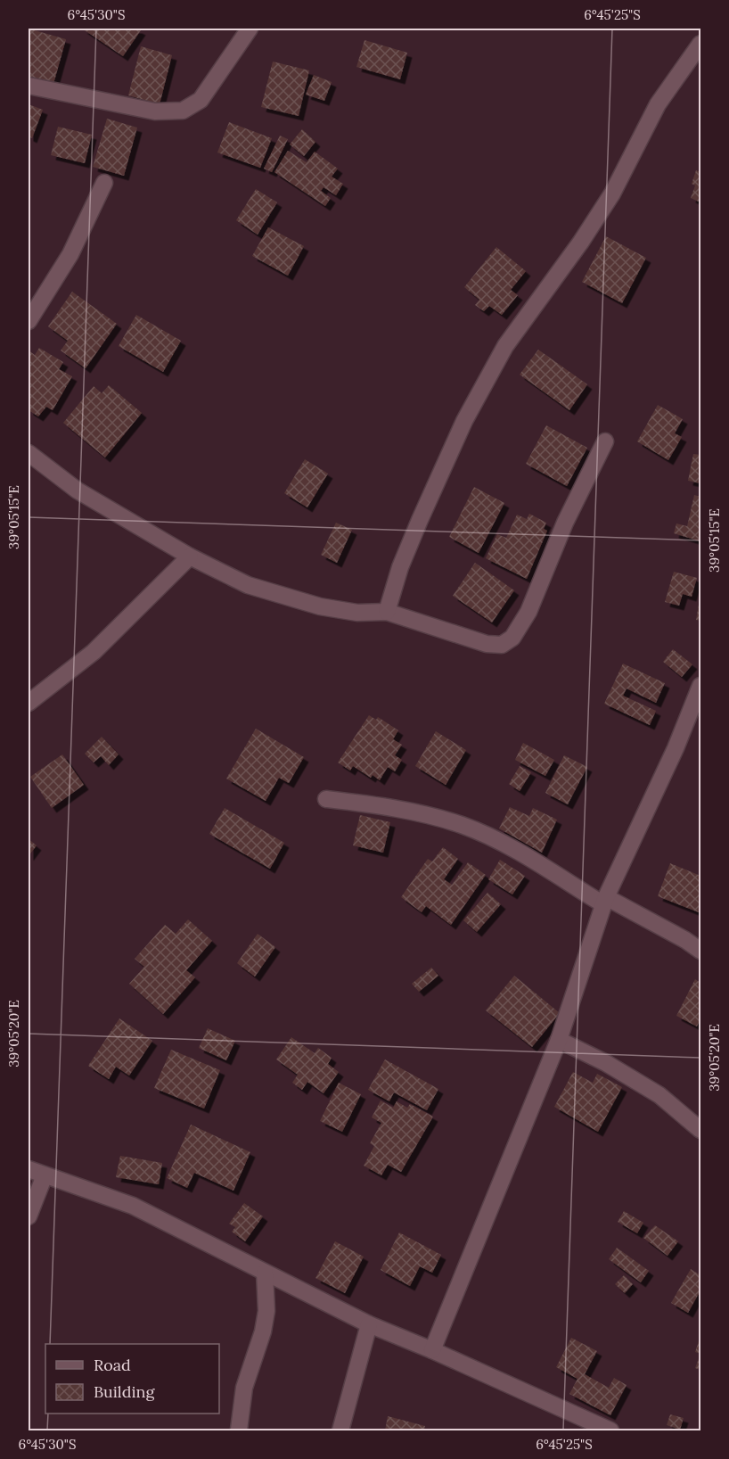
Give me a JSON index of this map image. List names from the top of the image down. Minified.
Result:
{"legend":["Road","Building"],"coordinates":["6°45'30\"S","6°45'25\"S","39°05'15\"E","39°05'20\"E"]}
